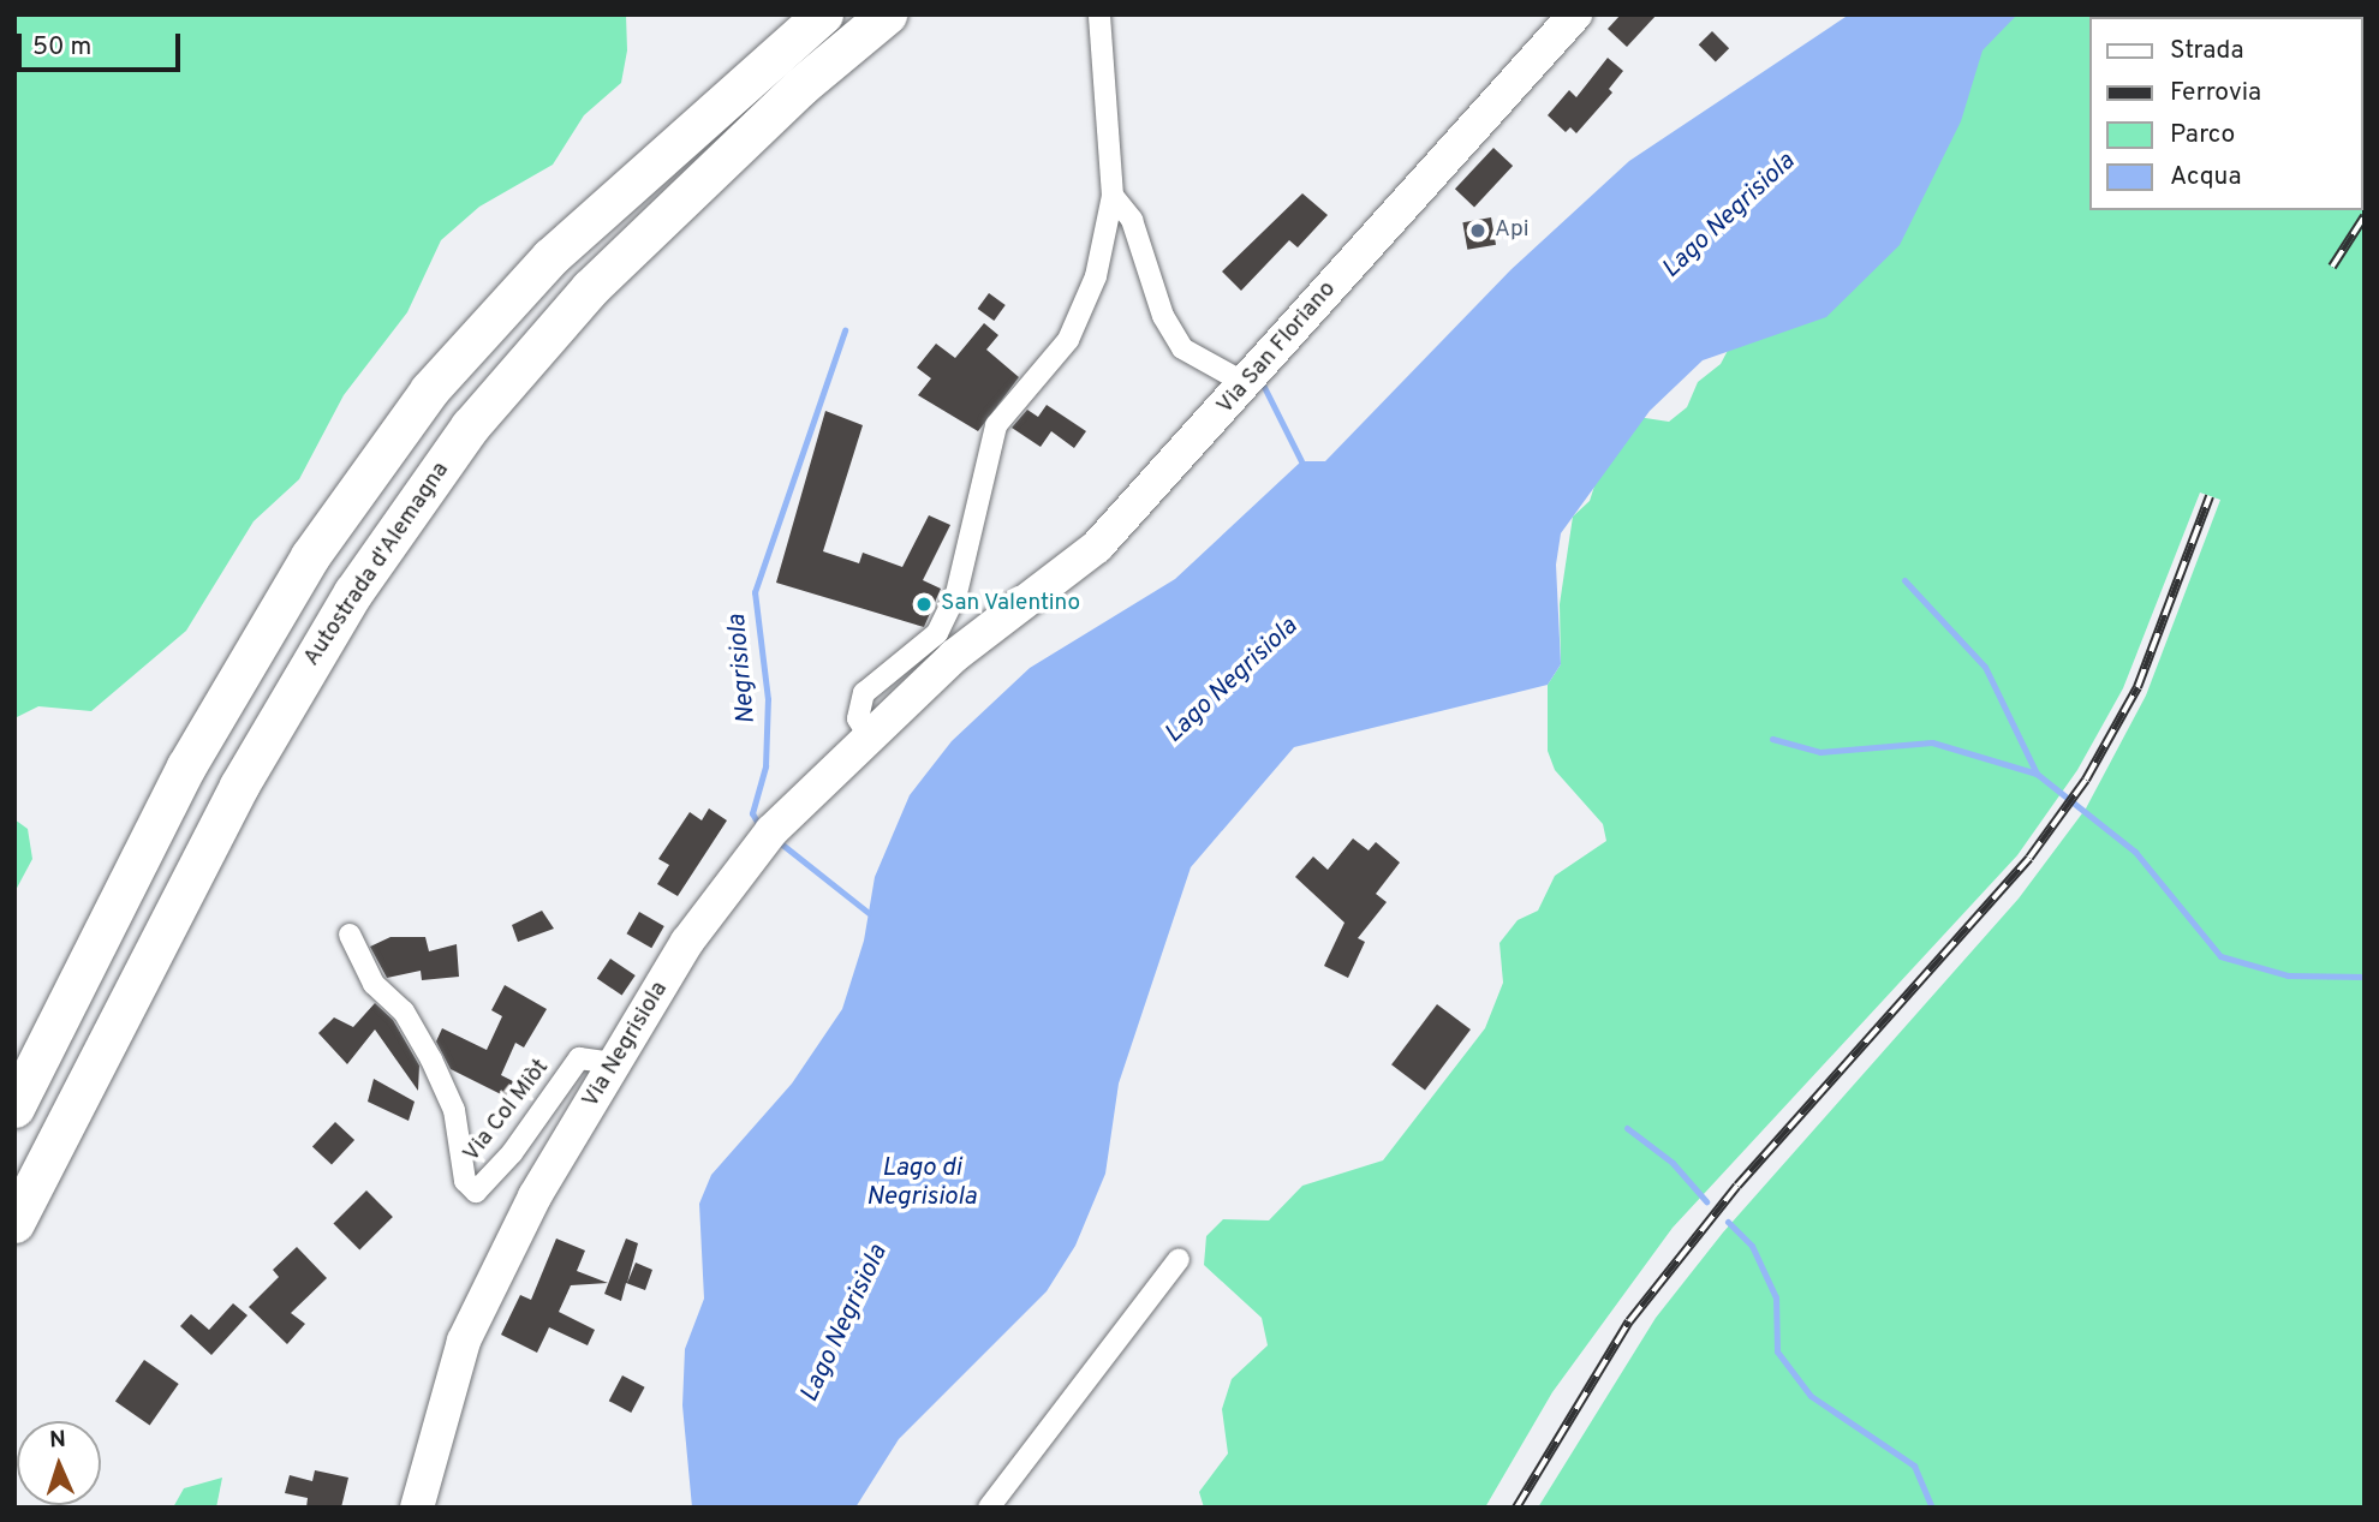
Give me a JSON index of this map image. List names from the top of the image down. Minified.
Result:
{"streets":{"highway":["Autostrada d'Alemagna"],"main road":["Via San Floriano","Via Negrisiola"],"street":["Via Col Miòt"]},"crossings":[["Via San Floriano","Via Negrisiola"],["Via Negrisiola","Via Col Miòt"]],"water":["Lago Negrisiola","Negrisiola","Lago di Negrisiola"],"places":["Api","San Valentino"],"legend":["Strada","Ferrovia","Parco","Acqua"],"scale_bar":"50 m","north":"top"}
